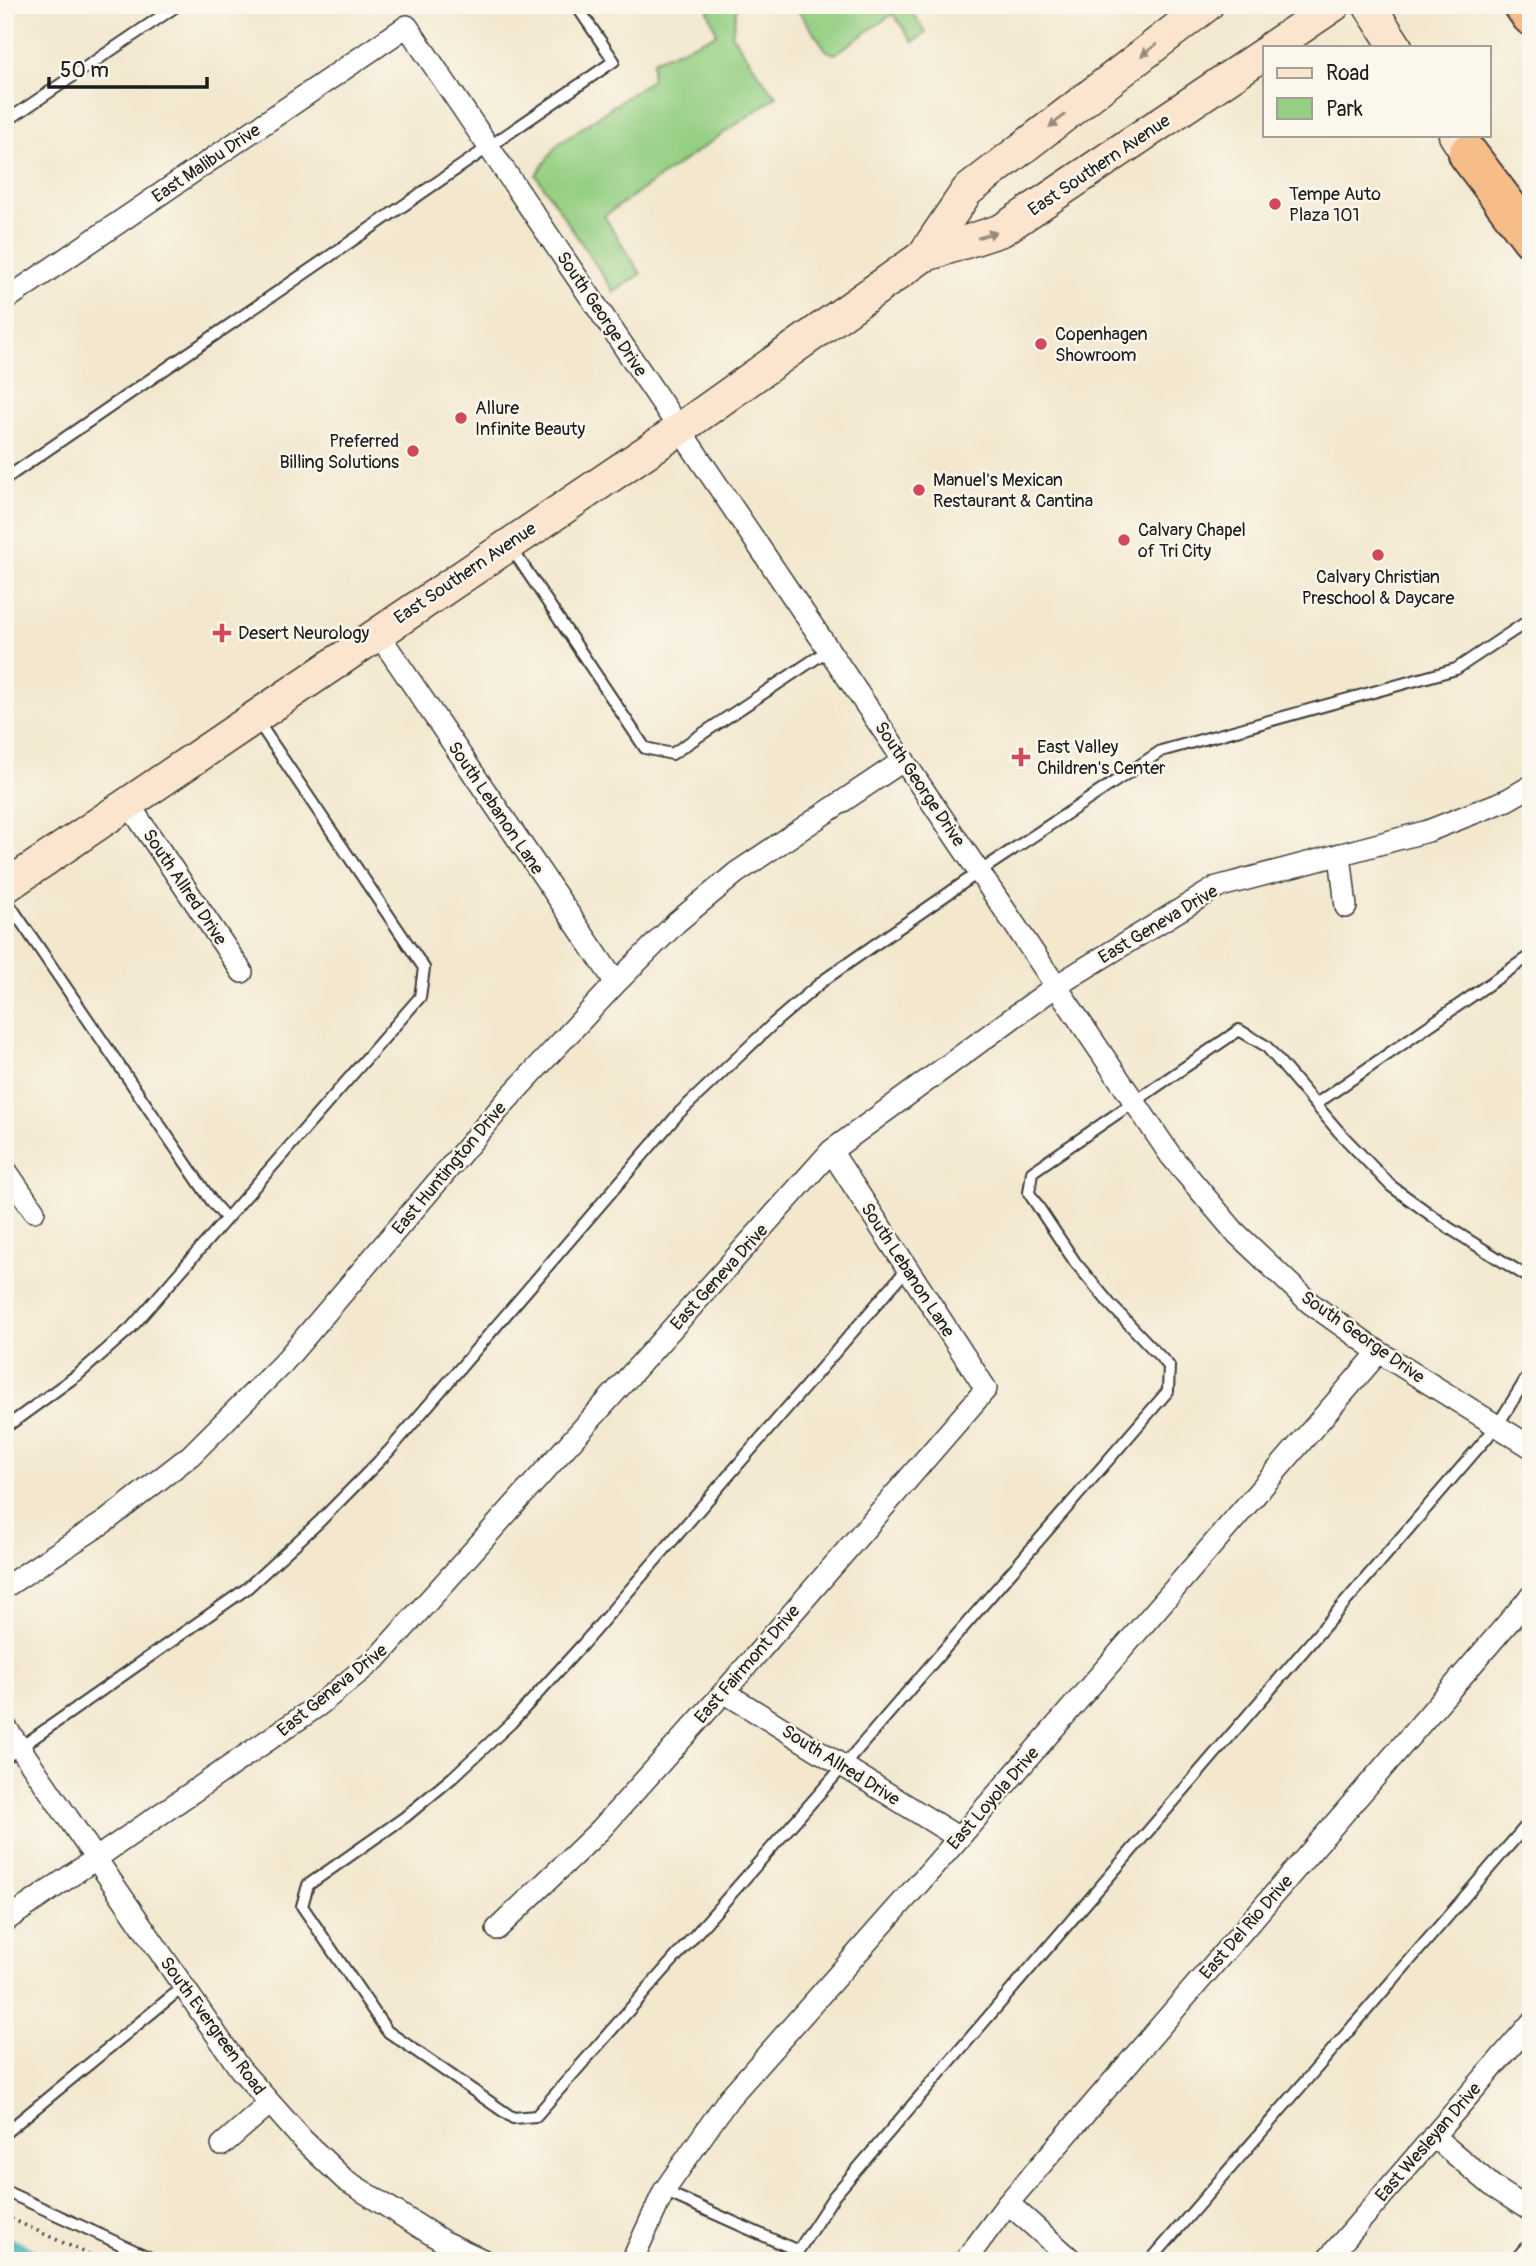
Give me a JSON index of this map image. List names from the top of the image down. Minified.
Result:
{"streets":{"main road":["East Southern Avenue"],"street":["East Malibu Drive","South George Drive","South Lebanon Lane","South Allred Drive","East Geneva Drive","East Huntington Drive","East Fairmont Drive","East Loyola Drive","East Del Rio Drive","South Evergreen Road","East Wesleyan Drive"]},"crossings":[["East Malibu Drive","South George Drive"],["East Southern Avenue","South George Drive"],["East Southern Avenue","South Lebanon Lane"],["East Southern Avenue","South Allred Drive"],["South George Drive","East Geneva Drive"],["South George Drive","East Huntington Drive"],["South George Drive","East Loyola Drive"],["South Lebanon Lane","East Geneva Drive"],["South Lebanon Lane","East Huntington Drive"],["South Lebanon Lane","East Fairmont Drive"],["South Allred Drive","East Fairmont Drive"],["South Allred Drive","East Loyola Drive"],["East Geneva Drive","South Evergreen Road"]],"places":{"other":["Tempe Auto Plaza 101","Copenhagen Showroom","Allure Infinite Beauty","Preferred Billing Solutions","Manuel's Mexican Restaurant & Cantina","Calvary Chapel of Tri City","Calvary Christian Preschool & Daycare"],"health":["Desert Neurology","East Valley Children's Center"]},"legend":["Road","Park"],"scale_bar":"50 m"}
